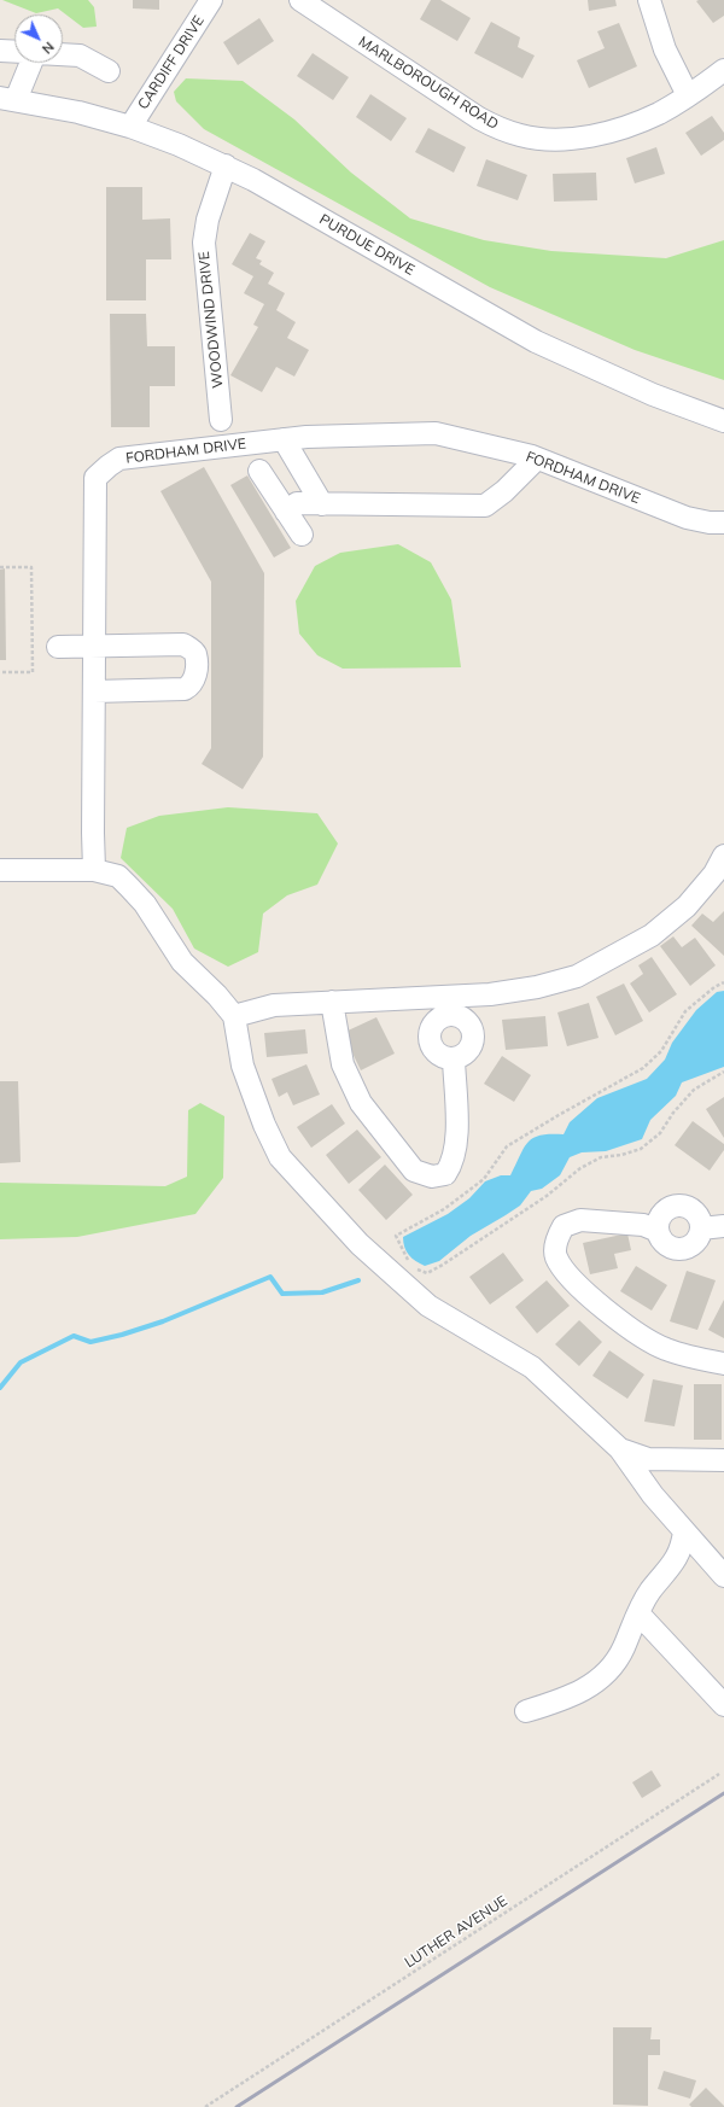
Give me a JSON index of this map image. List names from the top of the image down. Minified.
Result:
{"streets":{"street":["CARDIFF DRIVE","MARLBOROUGH ROAD","PURDUE DRIVE","WOODWIND DRIVE","FORDHAM DRIVE"],"path":["LUTHER AVENUE"]},"crossings":[["CARDIFF DRIVE","PURDUE DRIVE"],["PURDUE DRIVE","WOODWIND DRIVE"]],"north":"bottom right"}
